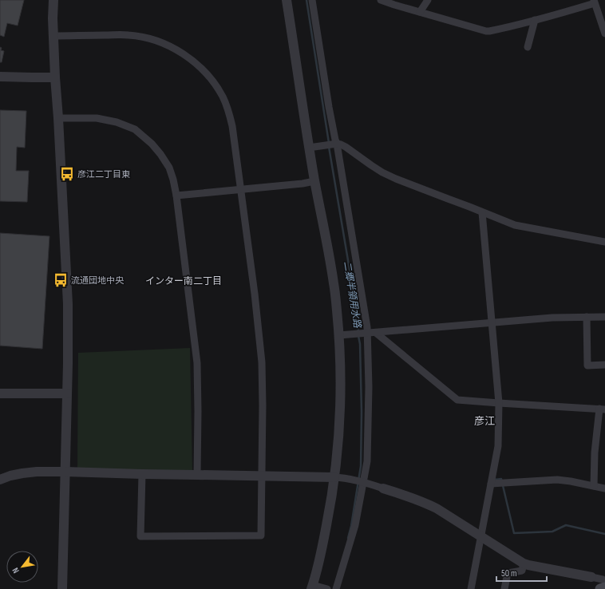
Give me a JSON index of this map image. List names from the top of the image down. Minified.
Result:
{"districts":["インター南二丁目","彦江"],"water":["二郷半領用水路"],"places":{"bus stop":["彦江二丁目東","流通団地中央"]},"scale_bar":"50 m","north":"bottom left"}
